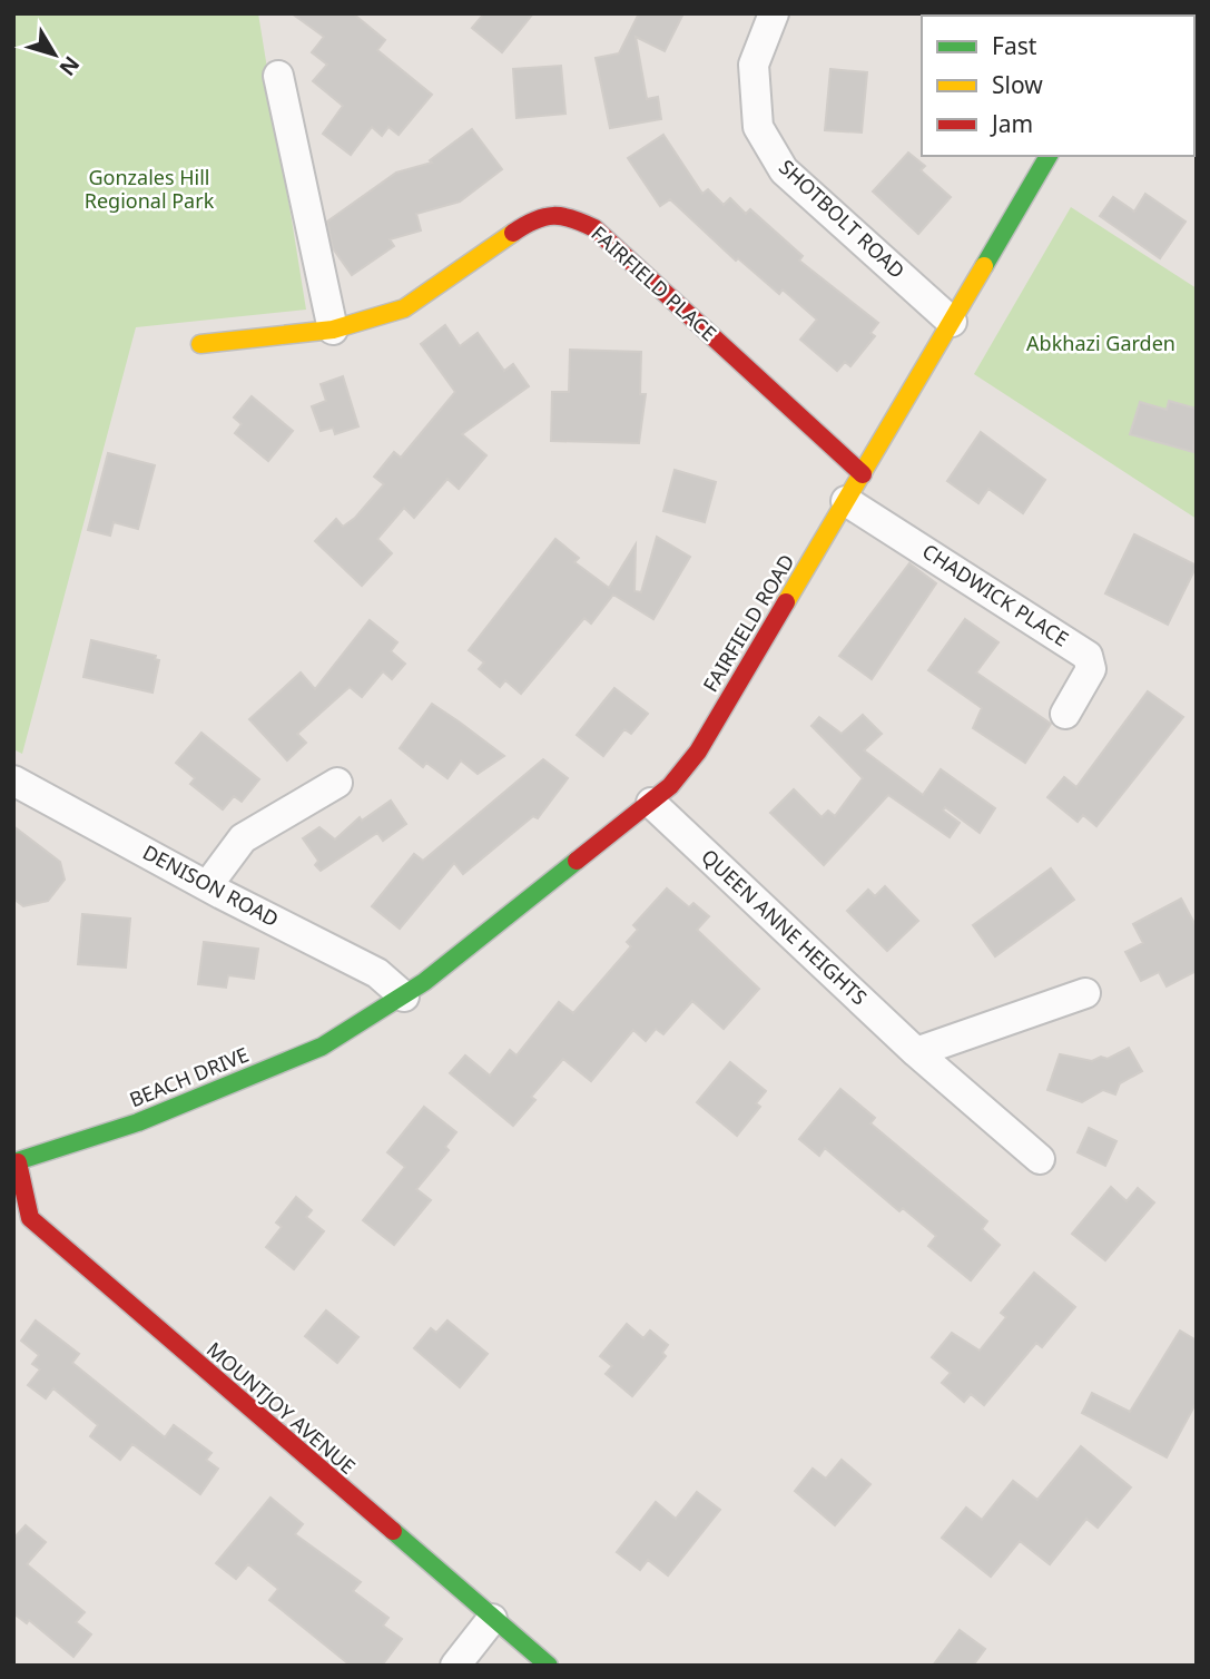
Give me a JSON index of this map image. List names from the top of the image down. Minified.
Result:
{"streets":{"street":["SHOTBOLT ROAD","FAIRFIELD PLACE","CHADWICK PLACE","FAIRFIELD ROAD","DENISON ROAD","QUEEN ANNE HEIGHTS","BEACH DRIVE","MOUNTJOY AVENUE"]},"crossings":[["SHOTBOLT ROAD","FAIRFIELD ROAD"],["FAIRFIELD PLACE","FAIRFIELD ROAD"],["CHADWICK PLACE","FAIRFIELD ROAD"],["FAIRFIELD ROAD","DENISON ROAD"],["FAIRFIELD ROAD","QUEEN ANNE HEIGHTS"],["FAIRFIELD ROAD","BEACH DRIVE"],["BEACH DRIVE","MOUNTJOY AVENUE"]],"parks":["Gonzales Hill Regional Park","Abkhazi Garden"],"legend":["Fast","Slow","Jam"],"north":"bottom right"}
